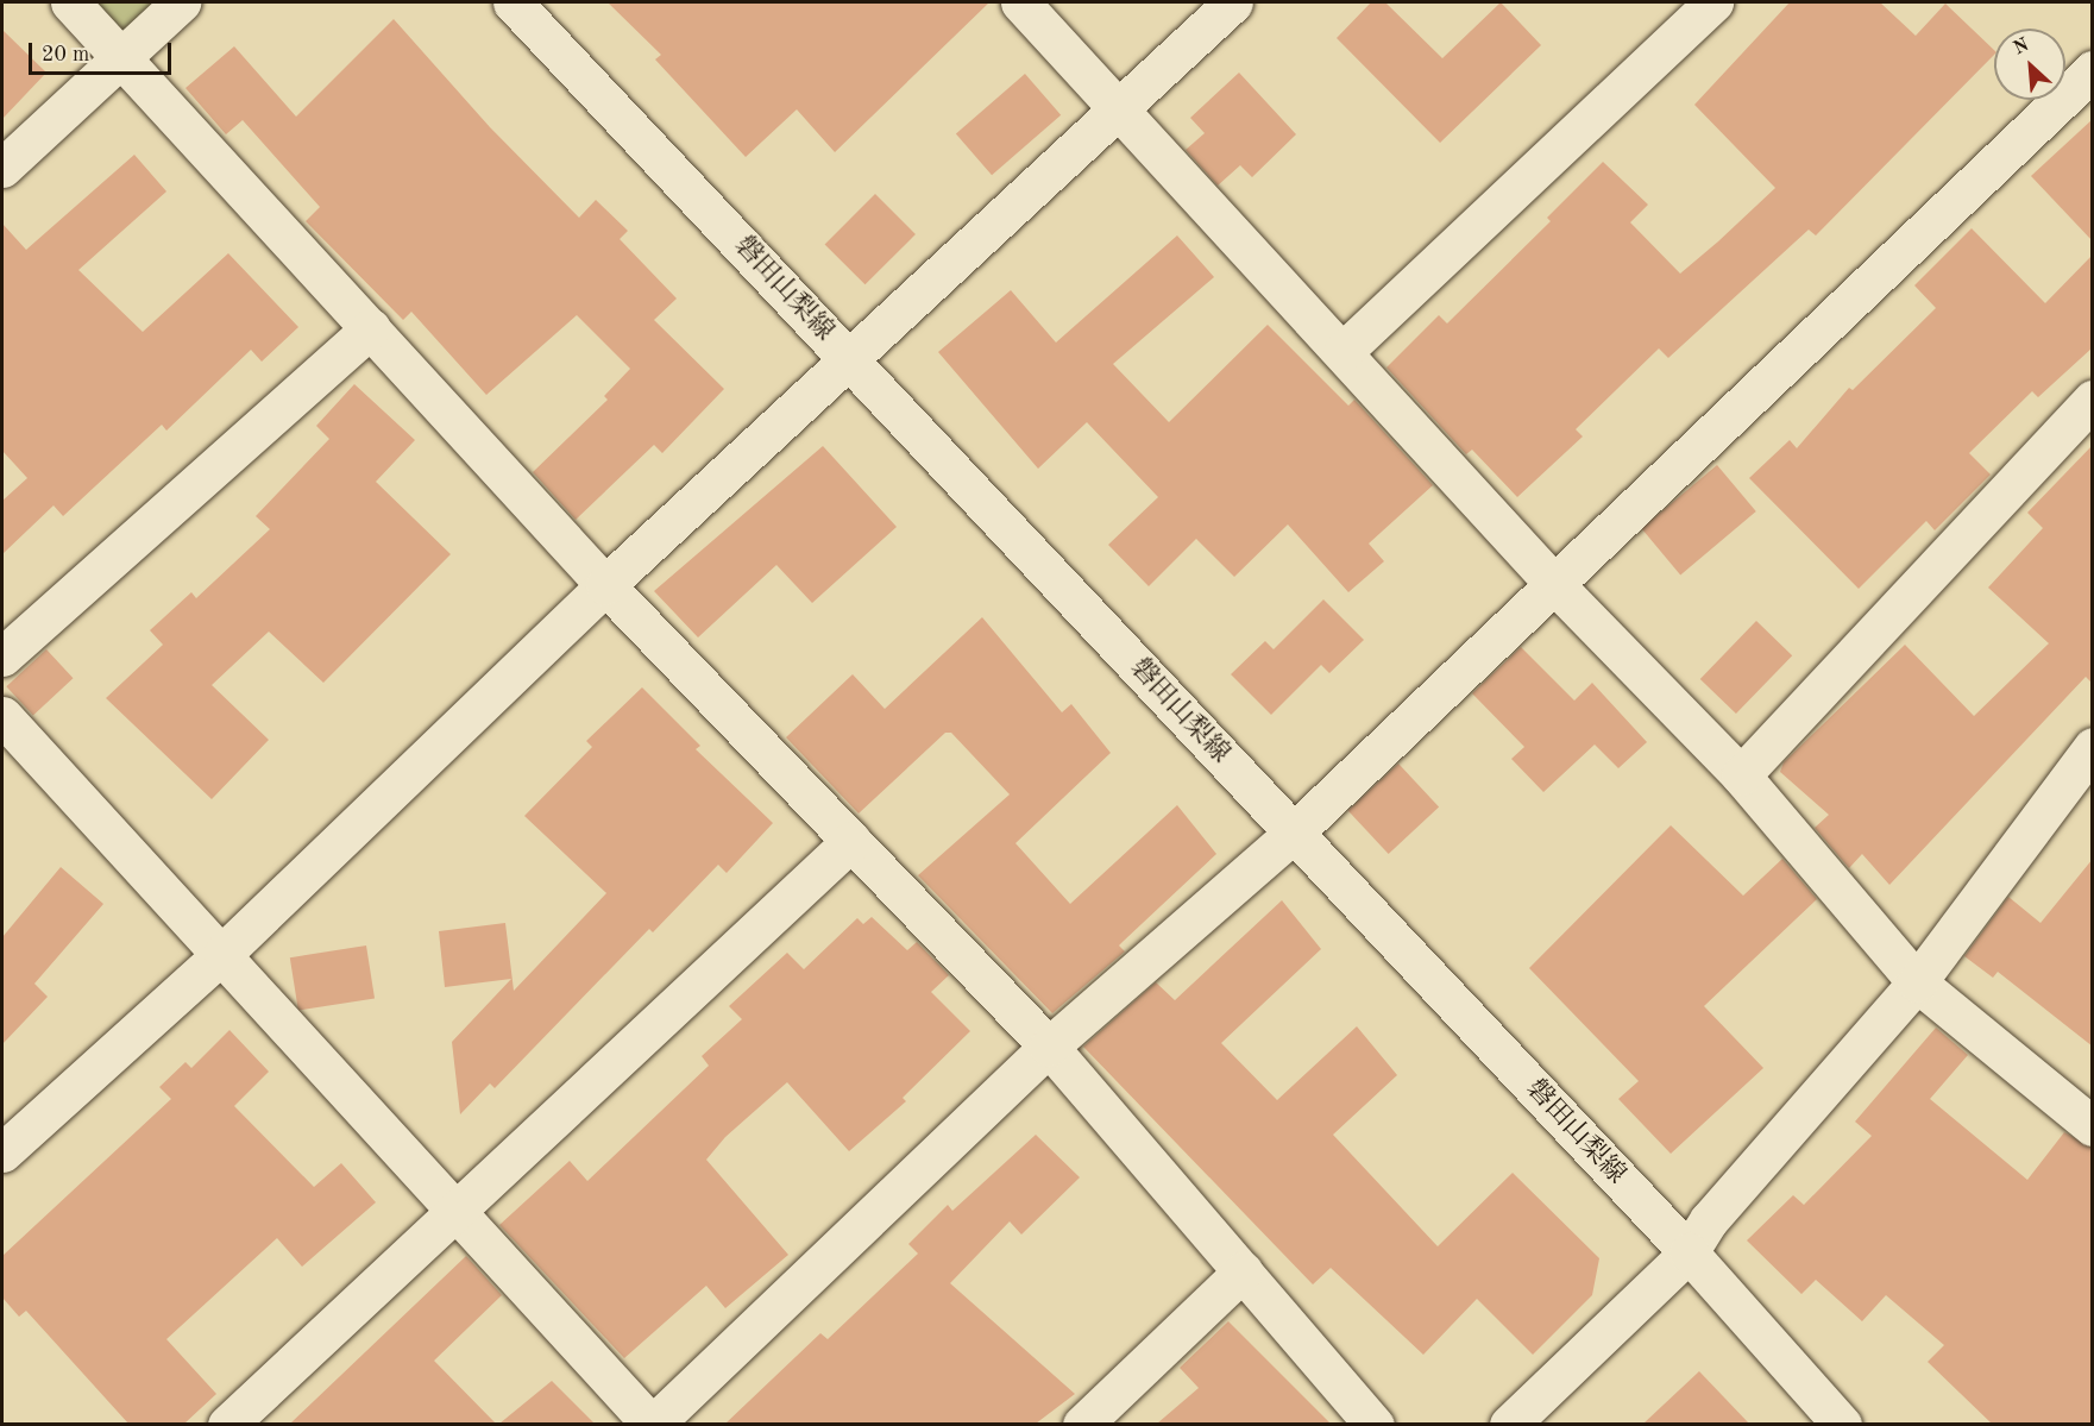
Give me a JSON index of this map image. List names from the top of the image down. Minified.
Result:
{"streets":{"street":["磐田山梨線"]},"scale_bar":"20 m","north":"top left"}
